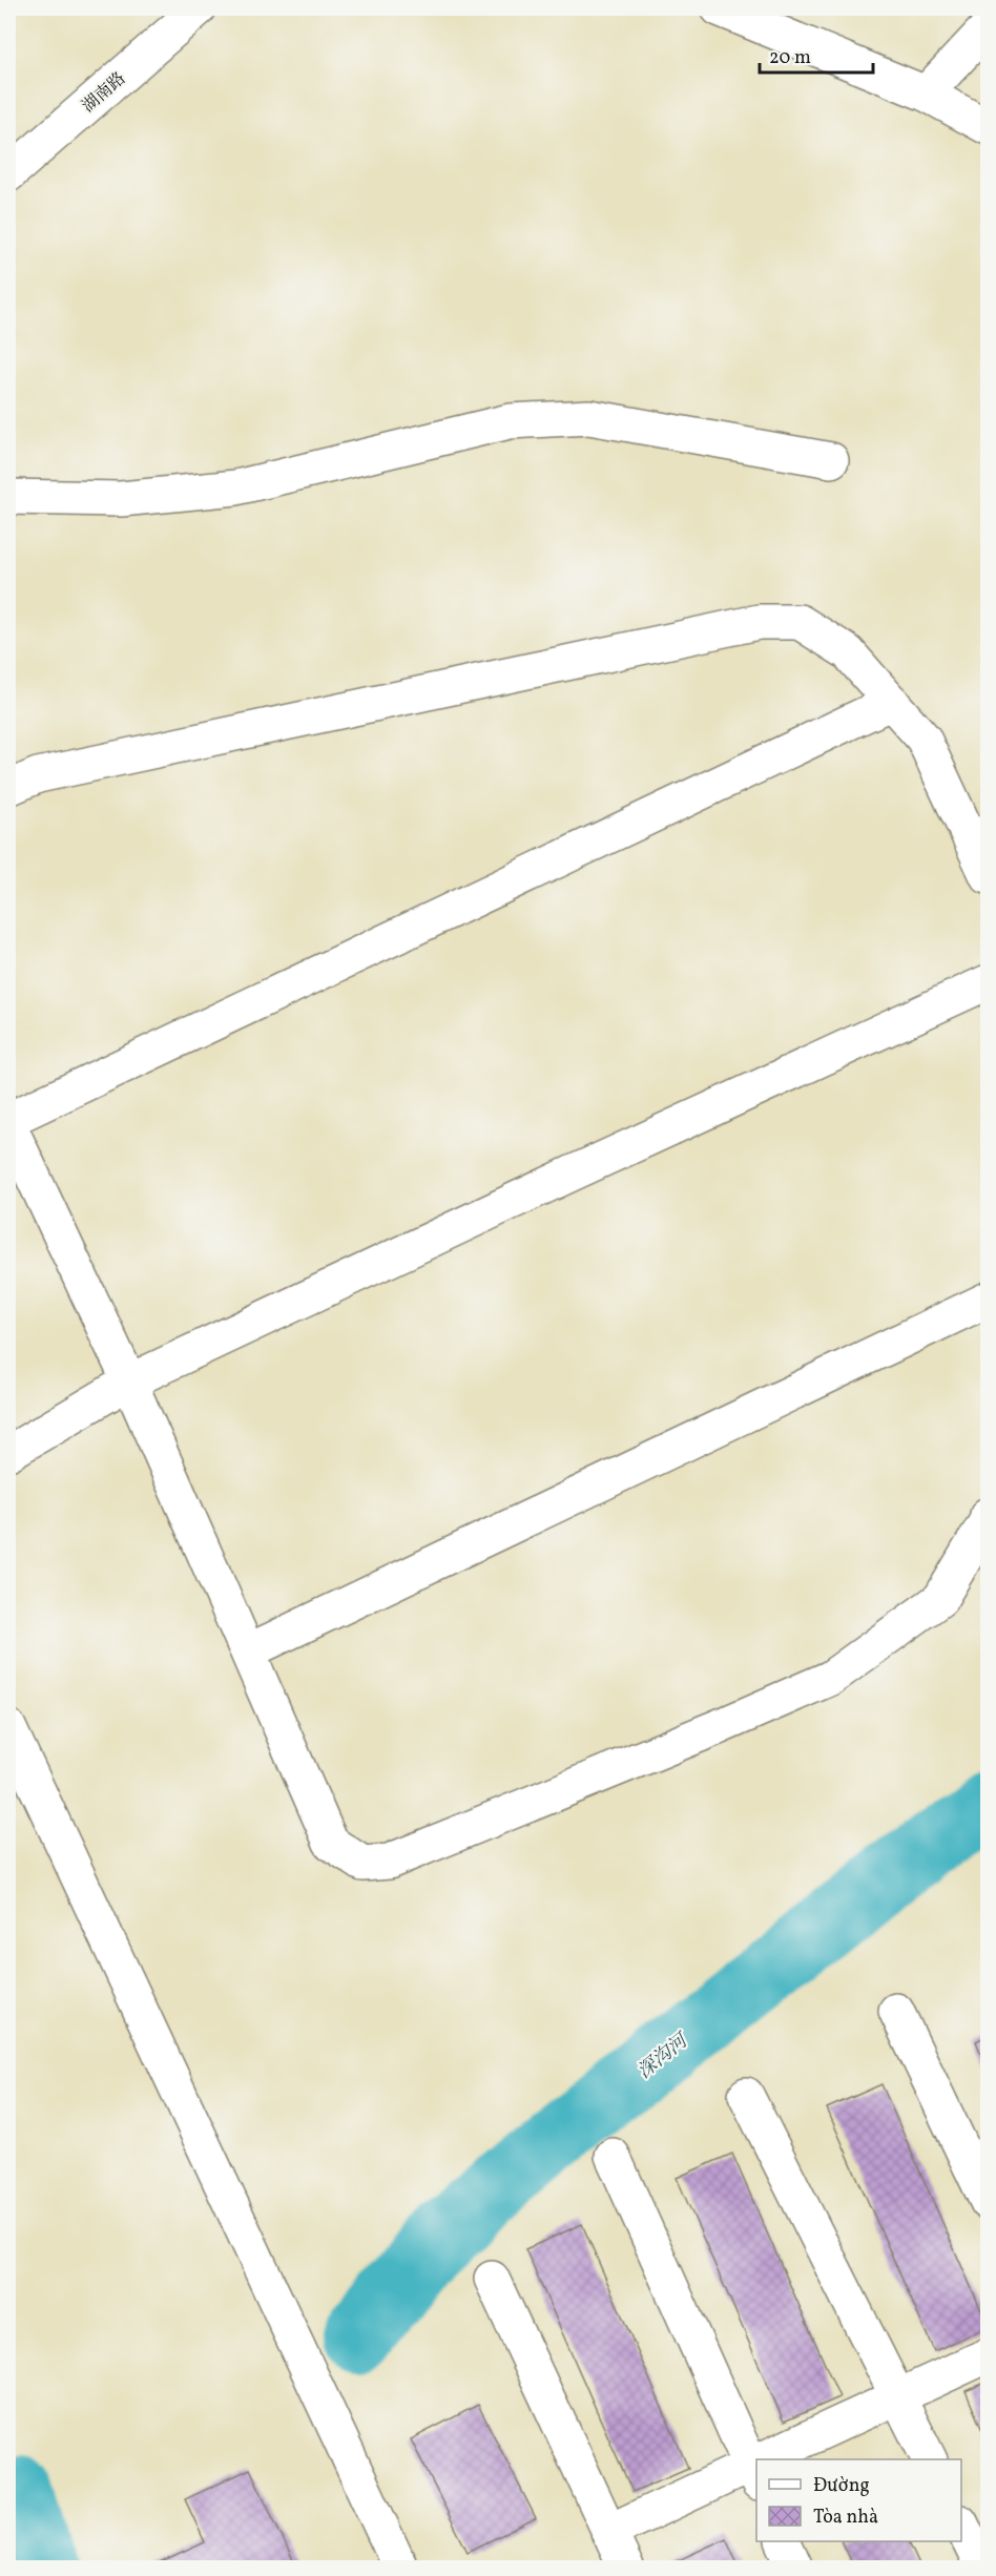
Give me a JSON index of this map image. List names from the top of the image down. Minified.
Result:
{"streets":{"street":["湖南路"]},"water":["深沟河"],"legend":["Đường","Tòa nhà"],"scale_bar":"20 m"}
